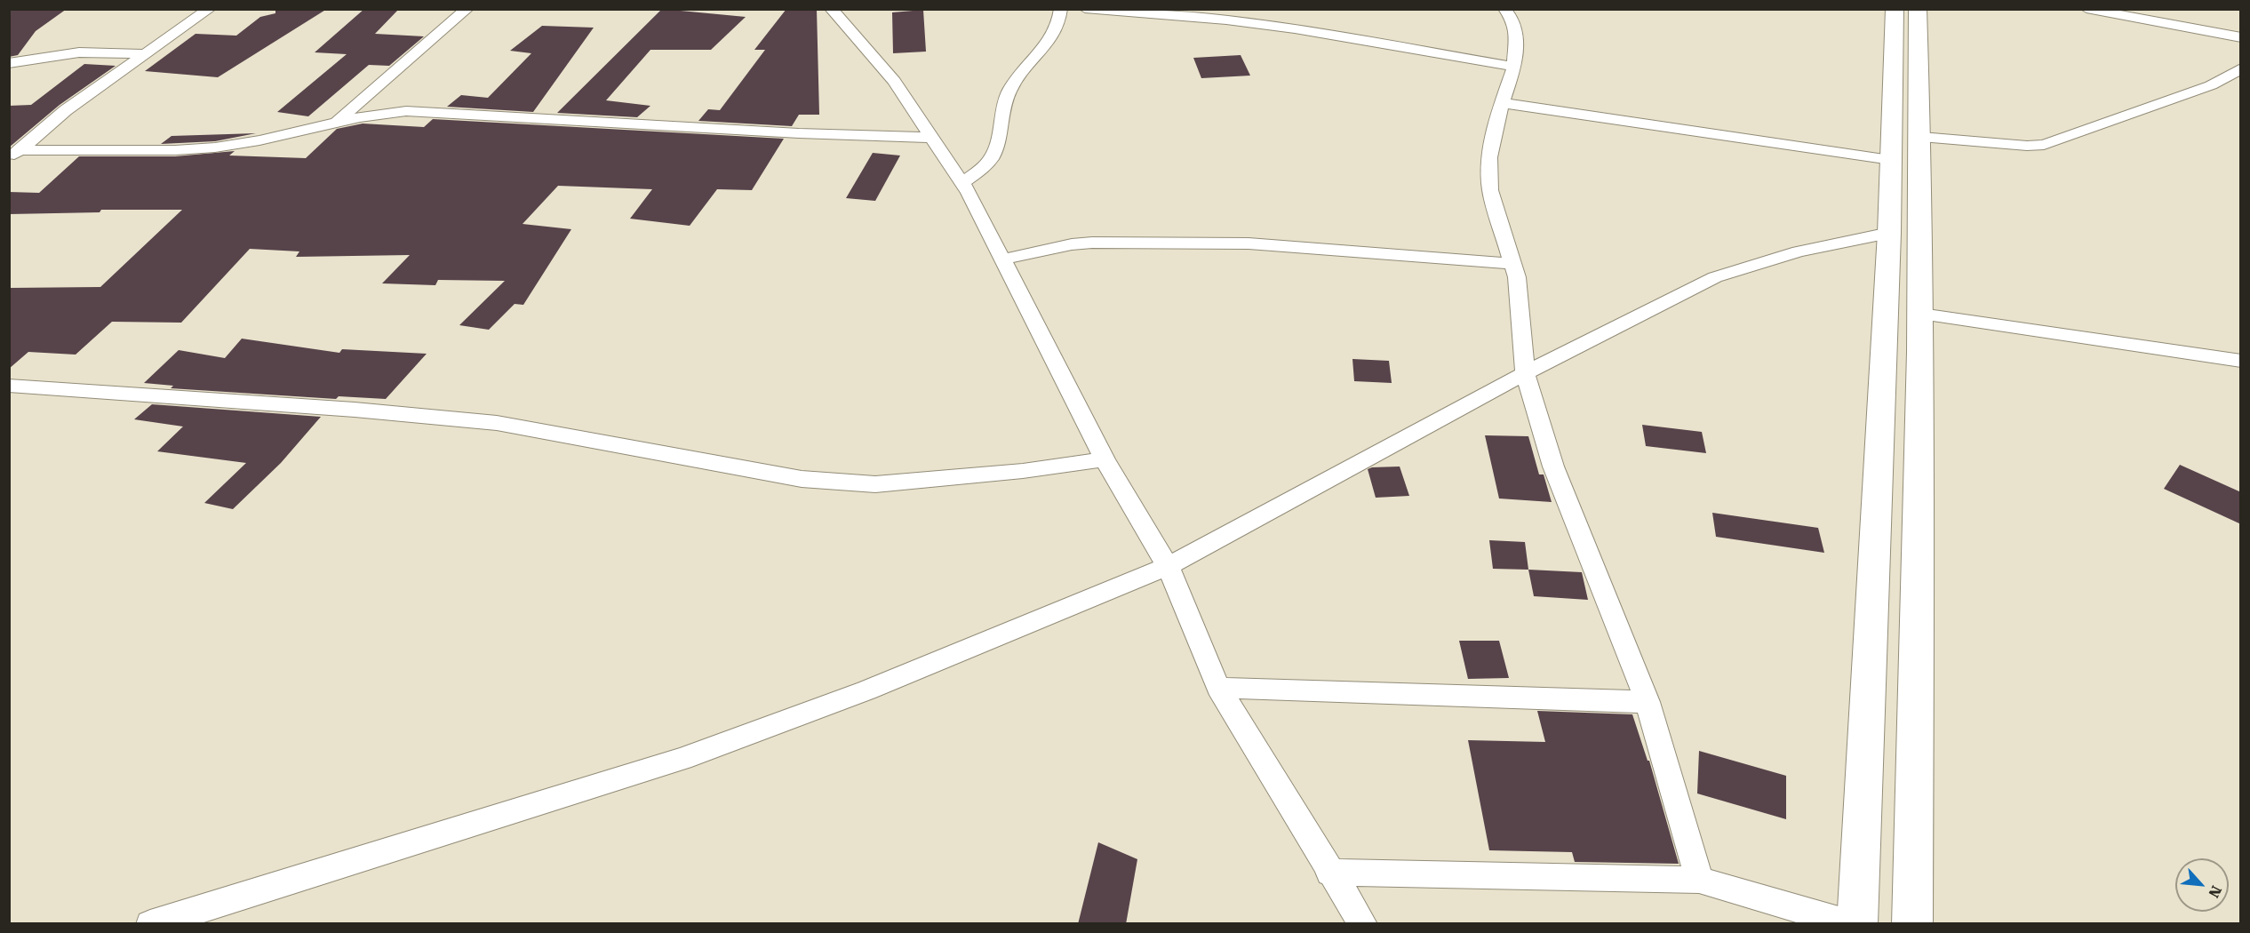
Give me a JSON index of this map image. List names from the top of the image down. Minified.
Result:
{"north":"bottom right"}
